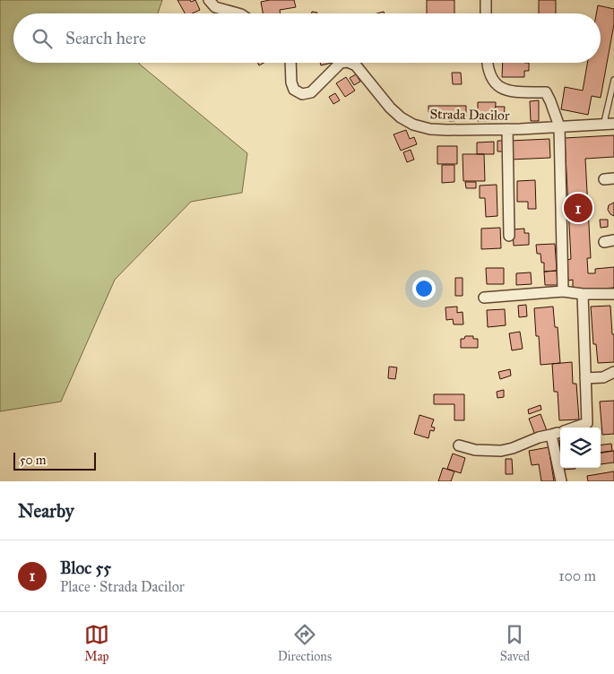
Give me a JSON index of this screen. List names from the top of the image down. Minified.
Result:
{"streets":{"street":["Strada Dacilor"]},"scale_bar":"50 m","page":{"search":"Search here","pins":"1","scale":"50 m","heading":"Nearby","list":[{"mark":"1","name":"Bloc 55","note":"Place · Strada Dacilor","value":"100 m"}],"nav":["Map","Directions","Saved"]}}
